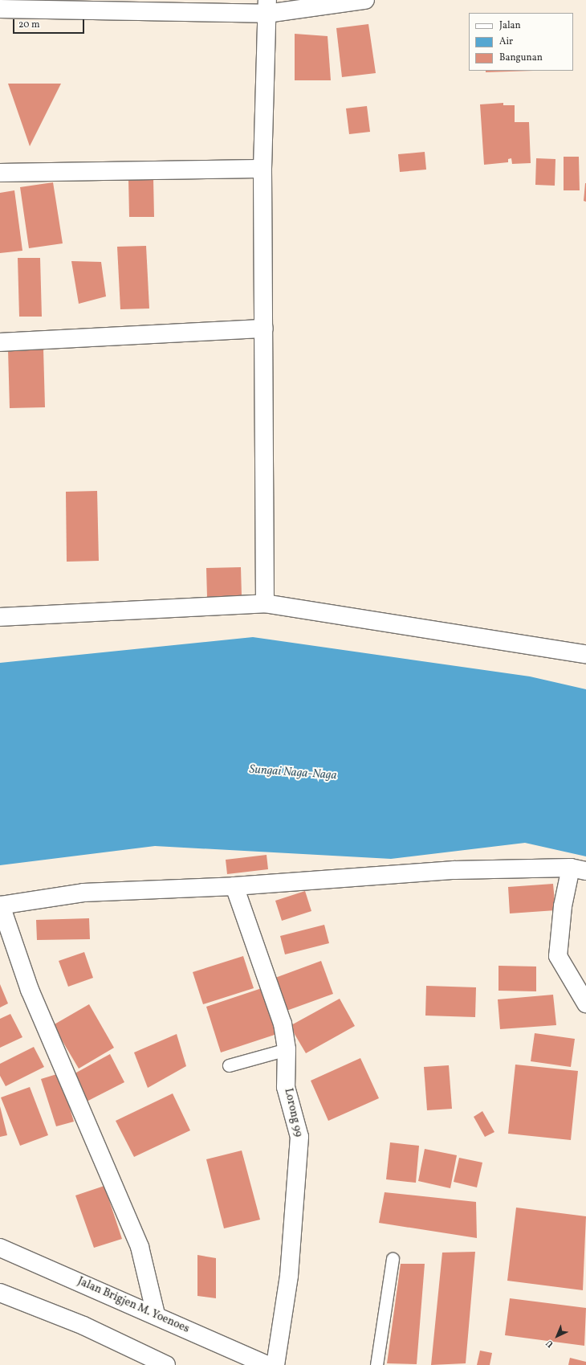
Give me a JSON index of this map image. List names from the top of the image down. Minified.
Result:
{"streets":{"street":["Lorong 99","Jalan Brigjen M. Yoenoes"]},"water":["Sungai Naga-Naga"],"legend":["Jalan","Air","Bangunan"],"scale_bar":"20 m","north":"bottom left"}
